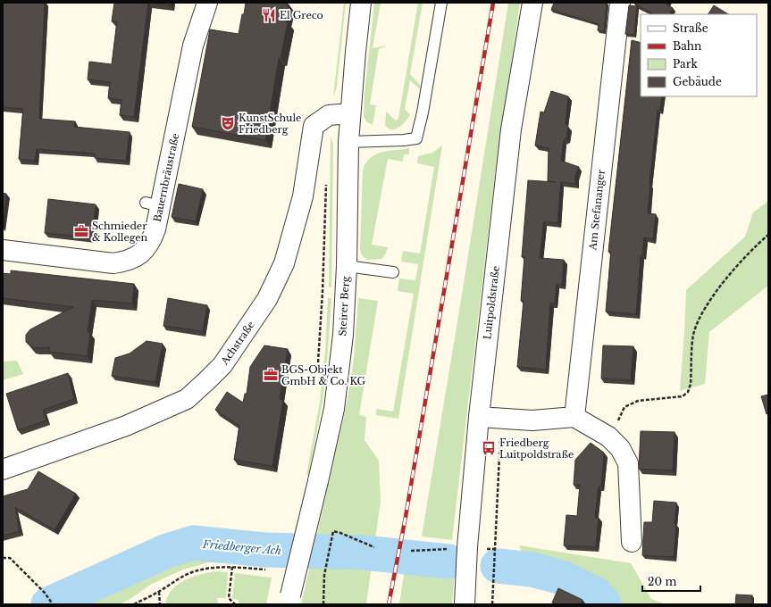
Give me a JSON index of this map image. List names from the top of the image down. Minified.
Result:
{"streets":{"street":["Bauernbräustraße","Am Stefananger","Luitpoldstraße","Steirer Berg","Achstraße"]},"crossings":[["Steirer Berg","Achstraße"]],"water":["Friedberger Ach"],"places":{"restaurant":["El Greco"],"theatre":["KunstSchule Friedberg"],"office":["Schmieder & Kollegen","BGS-Objekt GmbH & Co. KG"],"bus stop":["Friedberg Luitpoldstraße"]},"legend":["Straße","Bahn","Park","Gebäude"],"scale_bar":"20 m"}
